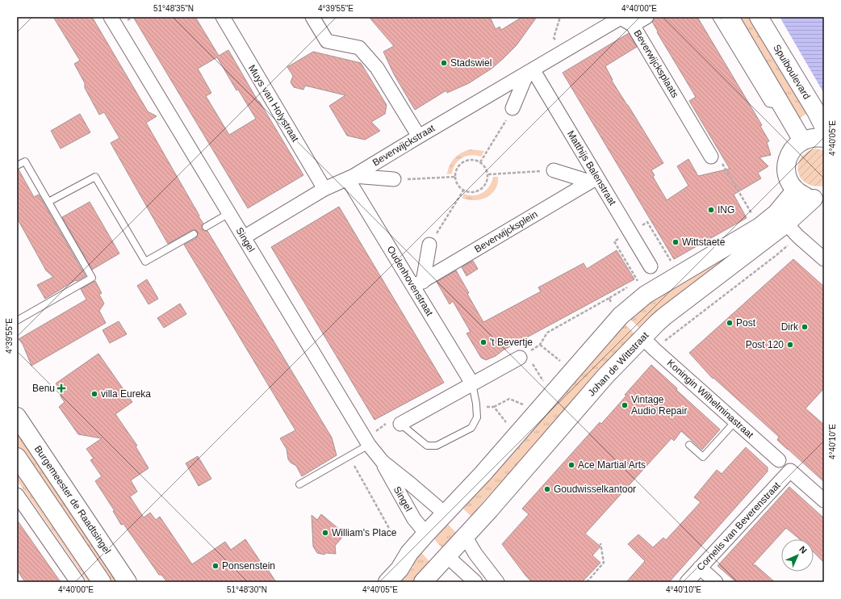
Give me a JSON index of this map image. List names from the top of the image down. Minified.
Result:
{"streets":{"street":["Beverwijcksplaats","Spuiboulevard","Muys van Holystraat","Beverwijckstraat","Matthijs Balenstraat","Beverwijcksplein","Singel","Oudenhovenstraat","Johan de Wittstraat","Koningin Wilhelminastraat","Burgemeester de Raadtsingel","Cornelis van Beverenstraat"]},"crossings":[["Beverwijcksplaats","Beverwijckstraat"],["Muys van Holystraat","Beverwijckstraat"],["Beverwijckstraat","Matthijs Balenstraat"],["Beverwijckstraat","Singel"],["Beverwijckstraat","Oudenhovenstraat"],["Matthijs Balenstraat","Beverwijcksplein"],["Beverwijcksplein","Oudenhovenstraat"],["Johan de Wittstraat","Koningin Wilhelminastraat"]],"places":{"other":["Stadswiel","ING","Wittstaete","Post","Dirk","'t Bevertje","Post 120","villa Eureka","Vintage Audio Repair","Ace Martial Arts","Goudwisselkantoor","William's Place","Ponsenstein"],"health":["Benu"]},"north":"top right","coordinates":["51°48'35\"N","4°39'55\"E","4°40'00\"E","4°40'05\"E","4°40'10\"E","51°48'30\"N"]}
